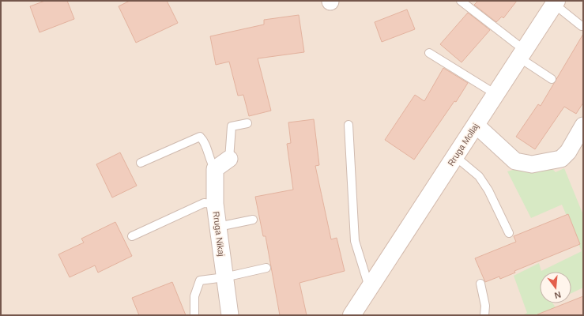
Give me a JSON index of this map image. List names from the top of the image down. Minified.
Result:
{"streets":{"street":["Rruga Mollaj","Rruga Nikaj"]},"north":"bottom"}
